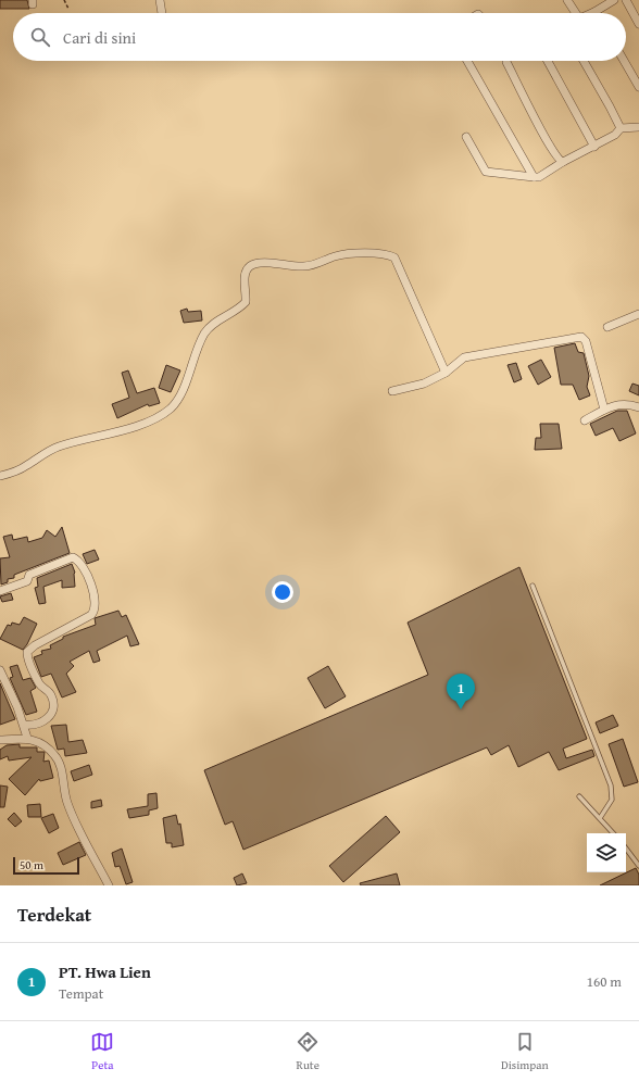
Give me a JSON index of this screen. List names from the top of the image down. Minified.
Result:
{"scale_bar":"50 m","page":{"search":"Cari di sini","pins":"1","scale":"50 m","heading":"Terdekat","list":[{"mark":"1","name":"PT. Hwa Lien","note":"Tempat","value":"160 m"}],"nav":["Peta","Rute","Disimpan"]}}
